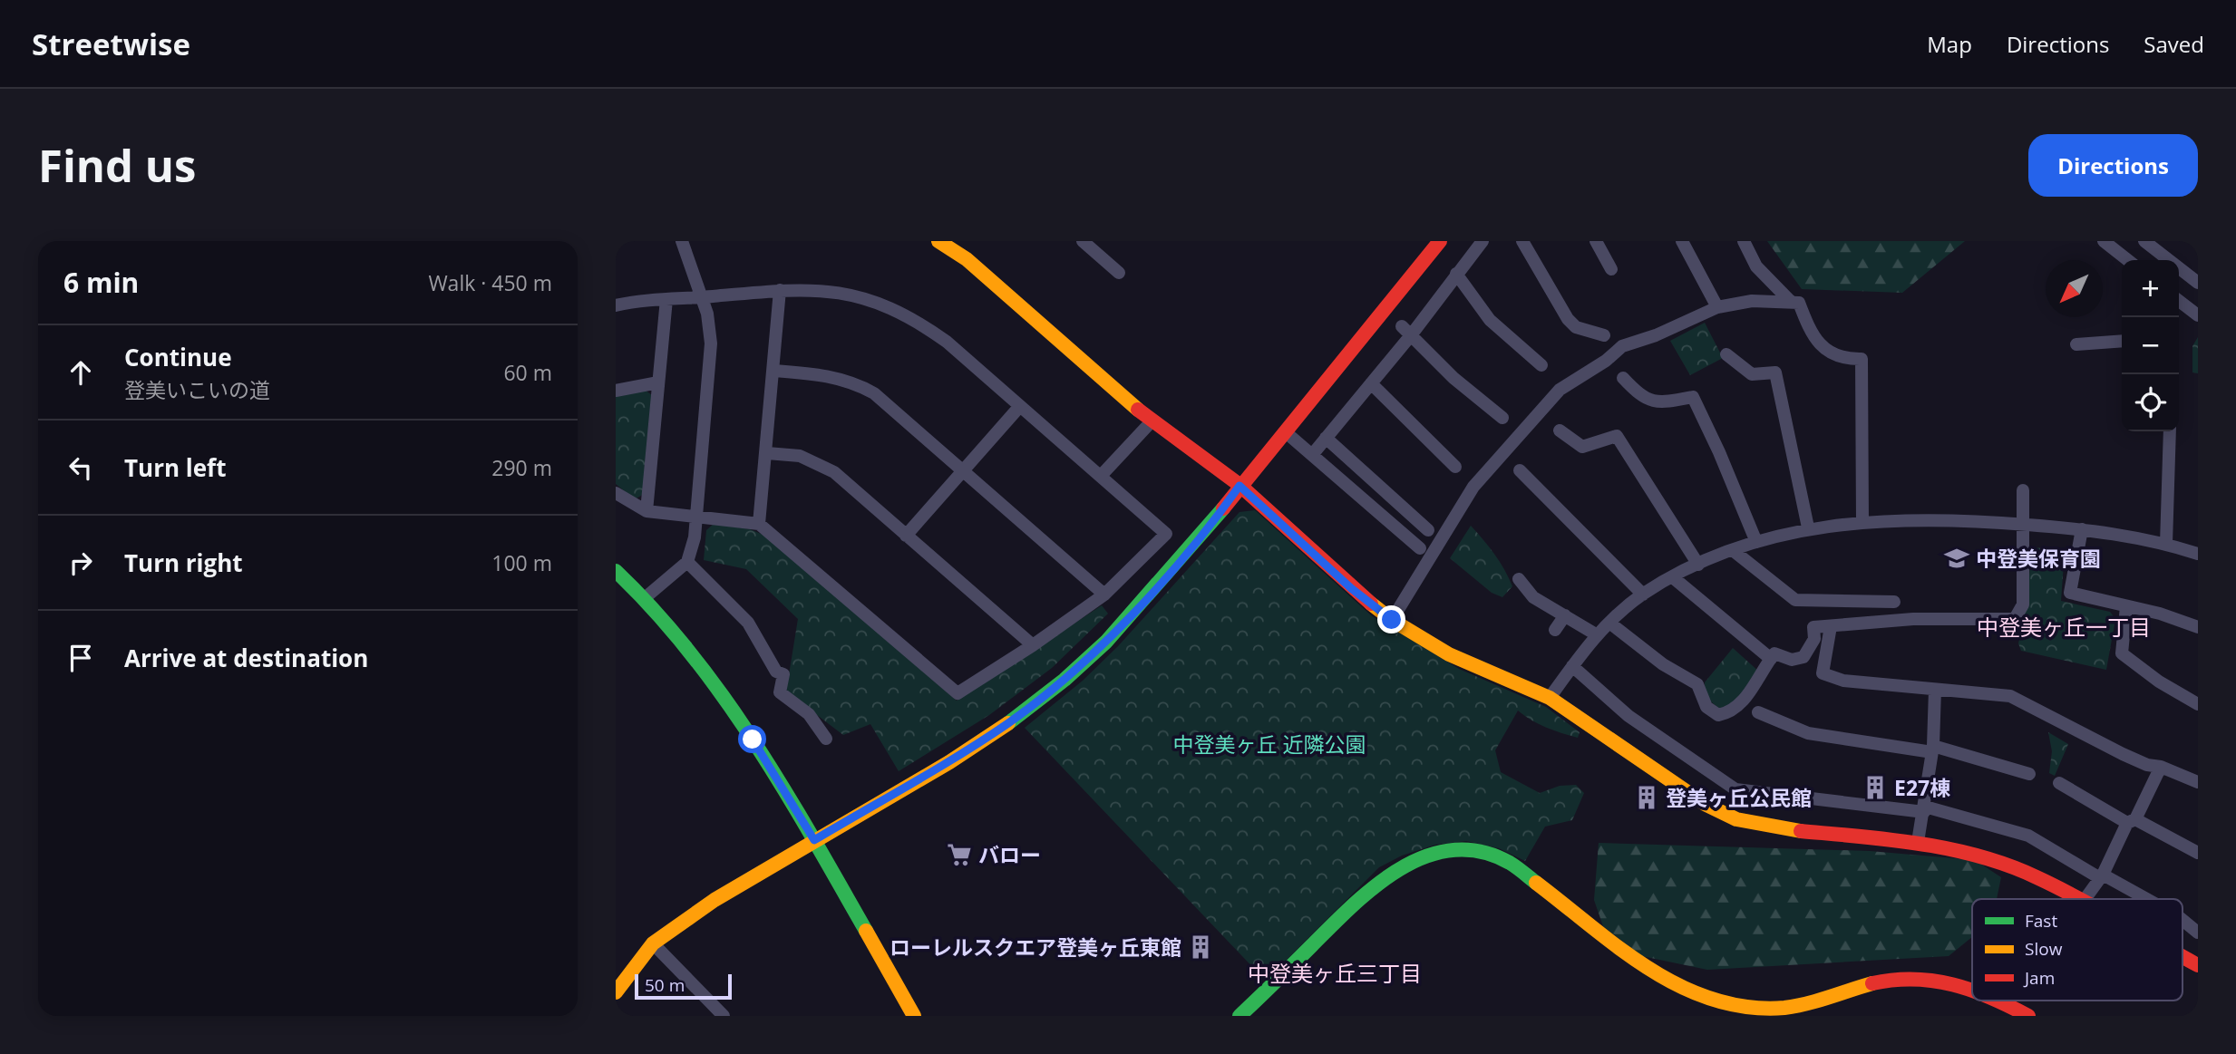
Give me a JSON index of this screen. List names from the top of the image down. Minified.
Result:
{"districts":["中登美ヶ丘一丁目","中登美ヶ丘三丁目"],"parks":["中登美ヶ丘 近隣公園"],"places":{"school or university":["中登美保育園"],"building":["E27棟","登美ヶ丘公民館","ローレルスクエア登美ヶ丘東館"],"supermarket":["バロー"]},"legend":["Fast","Slow","Jam"],"scale_bar":"50 m","north":"bottom left","page":{"header":"Streetwise","nav":["Map","Directions","Saved"],"buttons":"Directions","title":"Find us","heading":["6 min","Walk · 450 m"],"map_buttons":["+","−"],"list":[["Continue","登美いこいの道","60 m"],["Turn left","290 m"],["Turn right","100 m"],"Arrive at destination"],"scale":"50 m"}}
